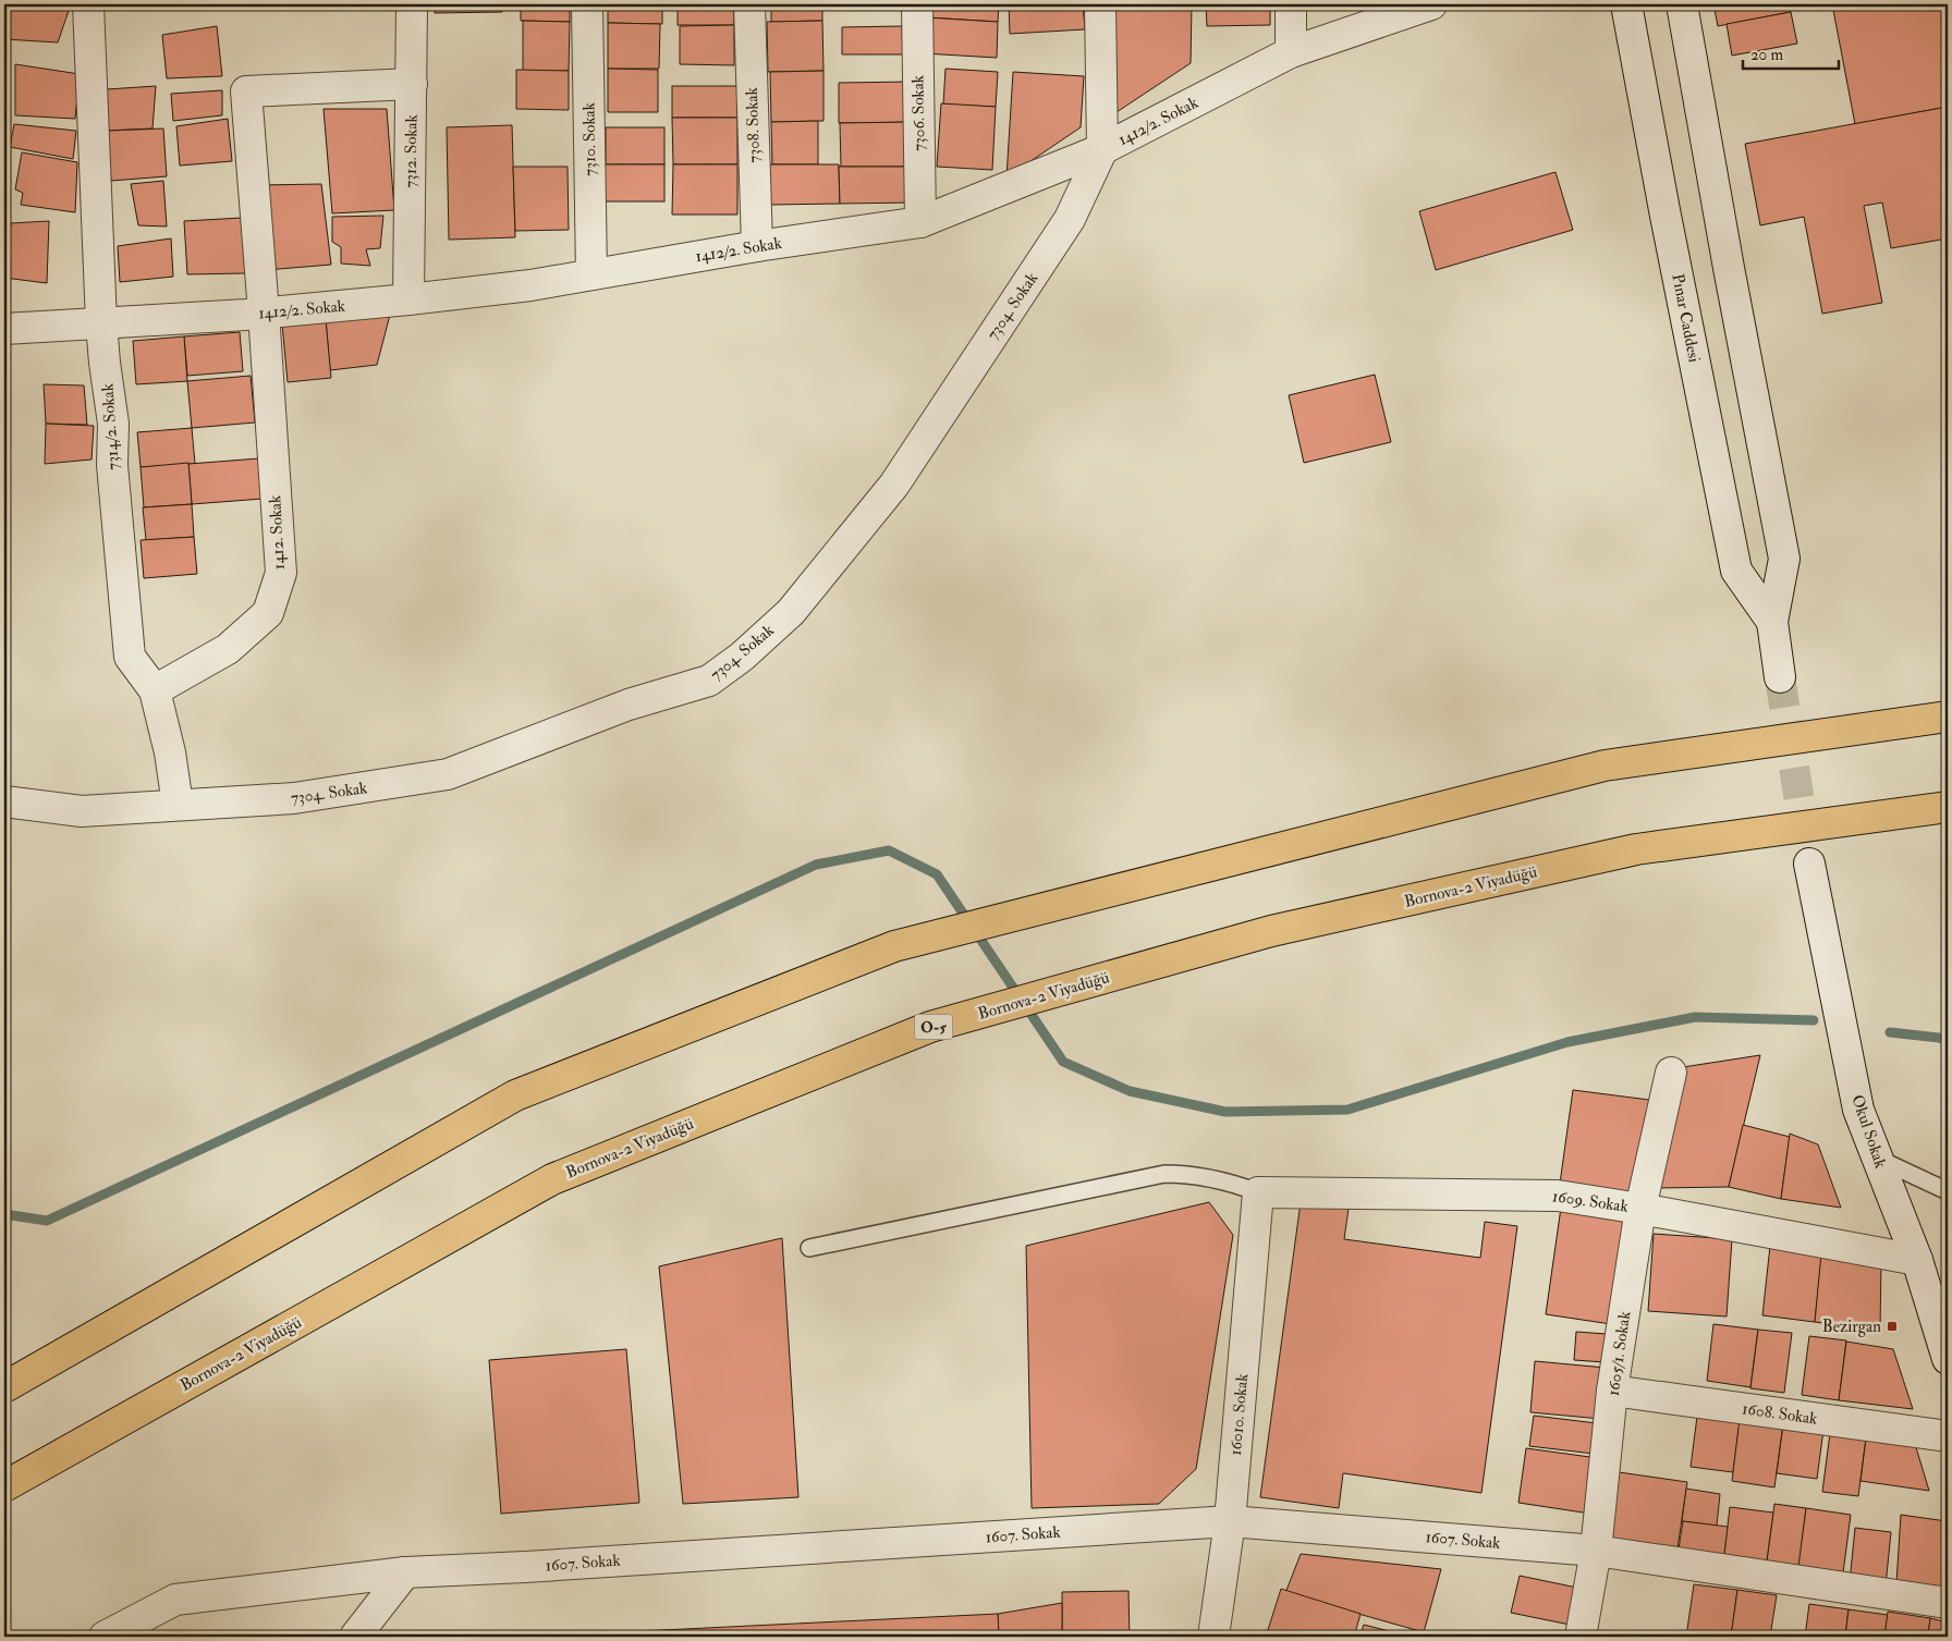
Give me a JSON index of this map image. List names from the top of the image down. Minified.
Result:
{"streets":{"highway":["Bornova-2 Viyadüğü","O-5"],"street":["7306. Sokak","1412/2. Sokak","7308. Sokak","7310. Sokak","7312. Sokak","7304. Sokak","Pınar Caddesi","7314/2. Sokak","1412. Sokak","Okul Sokak","1609. Sokak","1605/1. Sokak","1608. Sokak","16010. Sokak","1607. Sokak"]},"crossings":[["7306. Sokak","1412/2. Sokak"],["1412/2. Sokak","7308. Sokak"],["1412/2. Sokak","7310. Sokak"],["1412/2. Sokak","7312. Sokak"],["1412/2. Sokak","7304. Sokak"],["1412/2. Sokak","7314/2. Sokak"],["1412/2. Sokak","1412. Sokak"],["7312. Sokak","1412. Sokak"],["7304. Sokak","7314/2. Sokak"],["7314/2. Sokak","1412. Sokak"],["Okul Sokak","1609. Sokak"],["1609. Sokak","1605/1. Sokak"],["1609. Sokak","16010. Sokak"],["1605/1. Sokak","1608. Sokak"],["1605/1. Sokak","1607. Sokak"],["16010. Sokak","1607. Sokak"]],"places":{"transit":["Bezirgan"]},"scale_bar":"20 m"}
